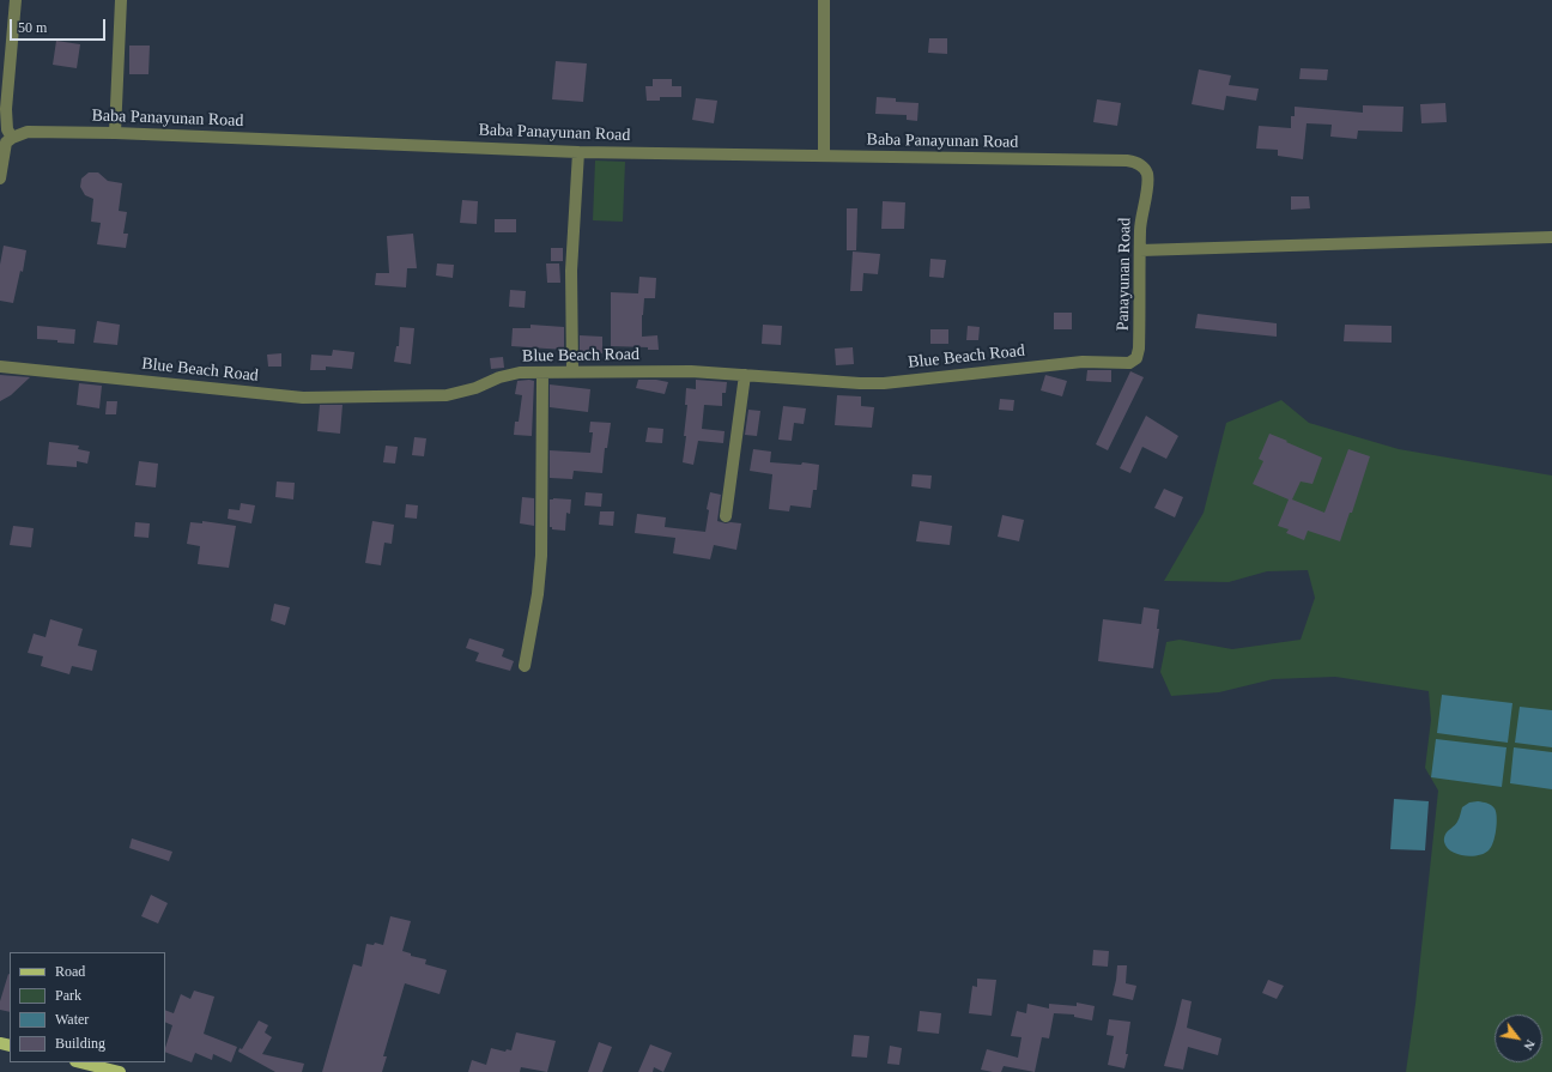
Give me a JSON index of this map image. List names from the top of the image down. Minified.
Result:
{"streets":{"street":["Baba Panayunan Road","Panayunan Road","Blue Beach Road"]},"crossings":[["Baba Panayunan Road","Panayunan Road"],["Panayunan Road","Blue Beach Road"]],"legend":["Road","Park","Water","Building"],"scale_bar":"50 m","north":"bottom right"}
